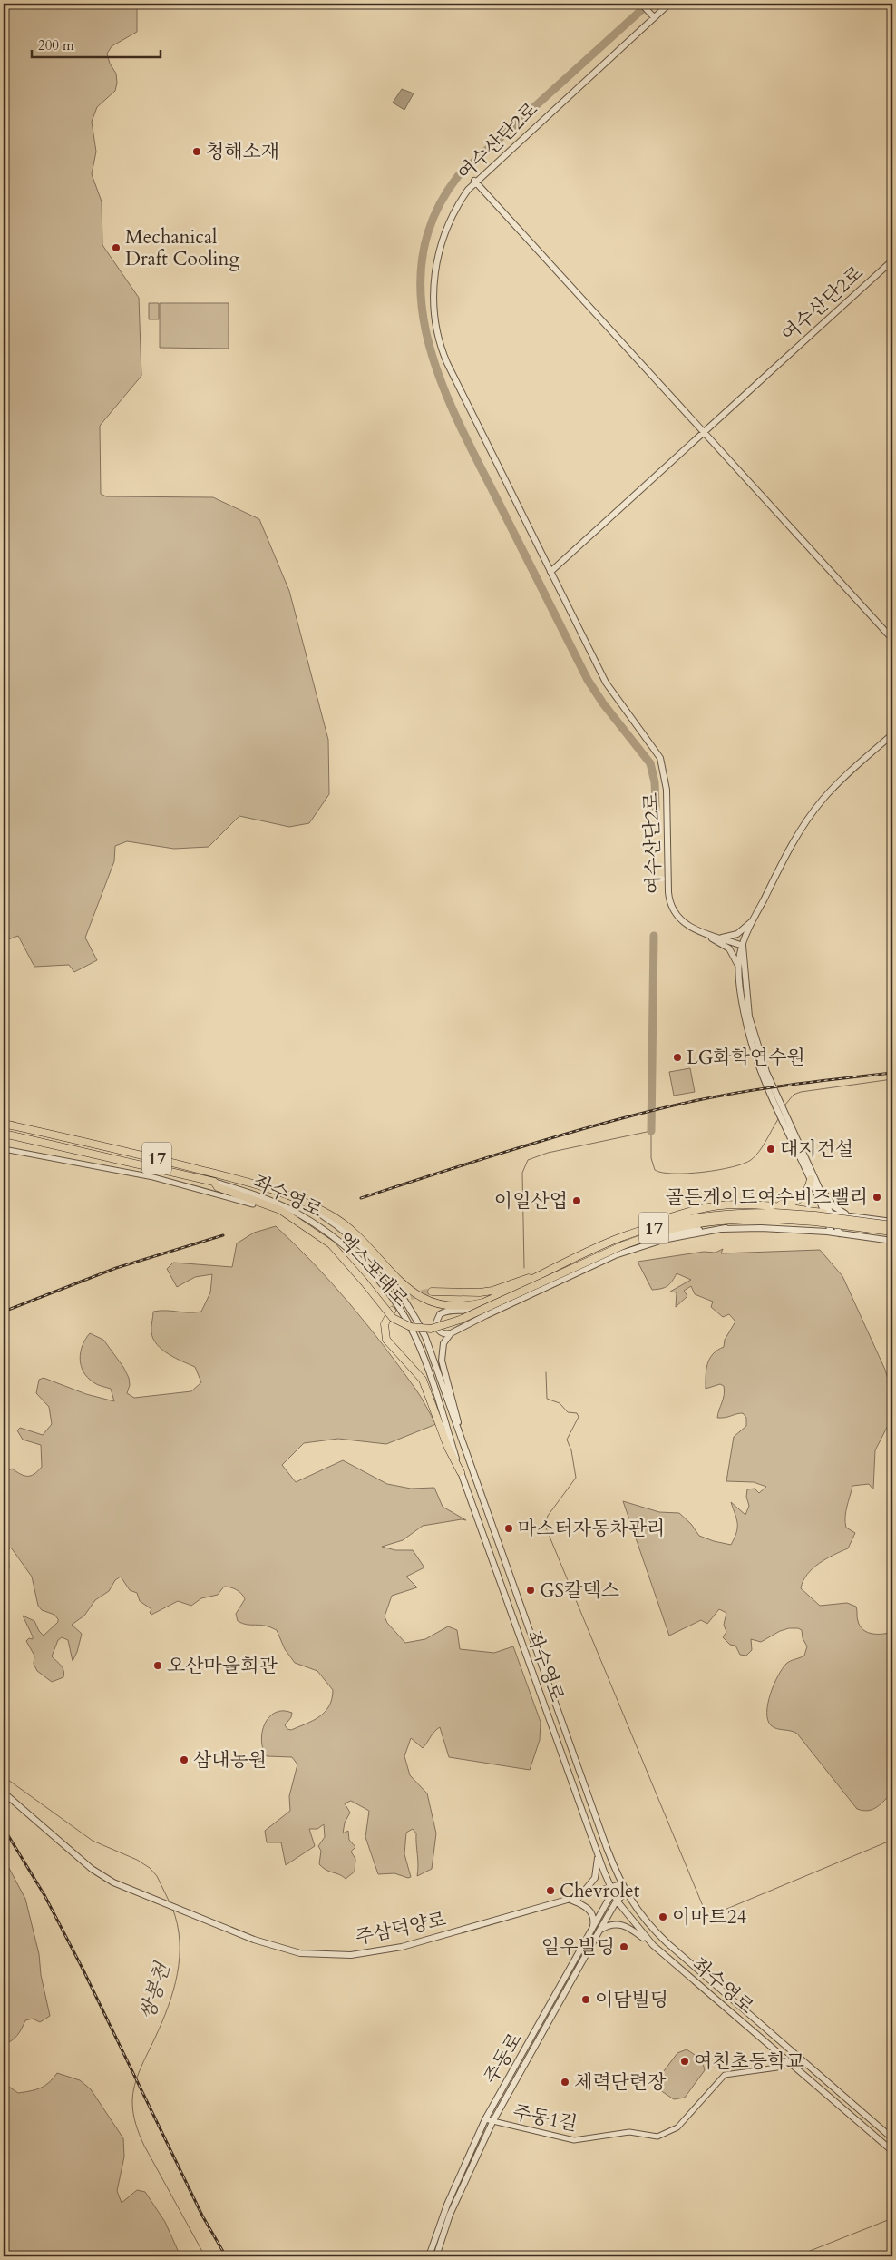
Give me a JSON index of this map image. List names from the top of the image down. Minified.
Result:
{"streets":{"highway":["17","엑스포대로"],"street":["여수산단2로","좌수영로","주삼덕양로","주동로","주동1길"]},"crossings":[["17","엑스포대로"],["좌수영로","엑스포대로"],["좌수영로","주삼덕양로"],["좌수영로","주동로"],["좌수영로","주동1길"],["주삼덕양로","주동로"],["주동로","주동1길"]],"water":["쌍봉천"],"places":["청해소재","Mechanical Draft Cooling","LG화학연수원","대지건설","골든게이트여수비즈밸리","이일산업","마스터자동차관리","GS칼텍스","오산마을회관","삼대농원","Chevrolet","이마트24","일우빌딩","이담빌딩","여천초등학교","체력단련장"],"scale_bar":"200 m"}
